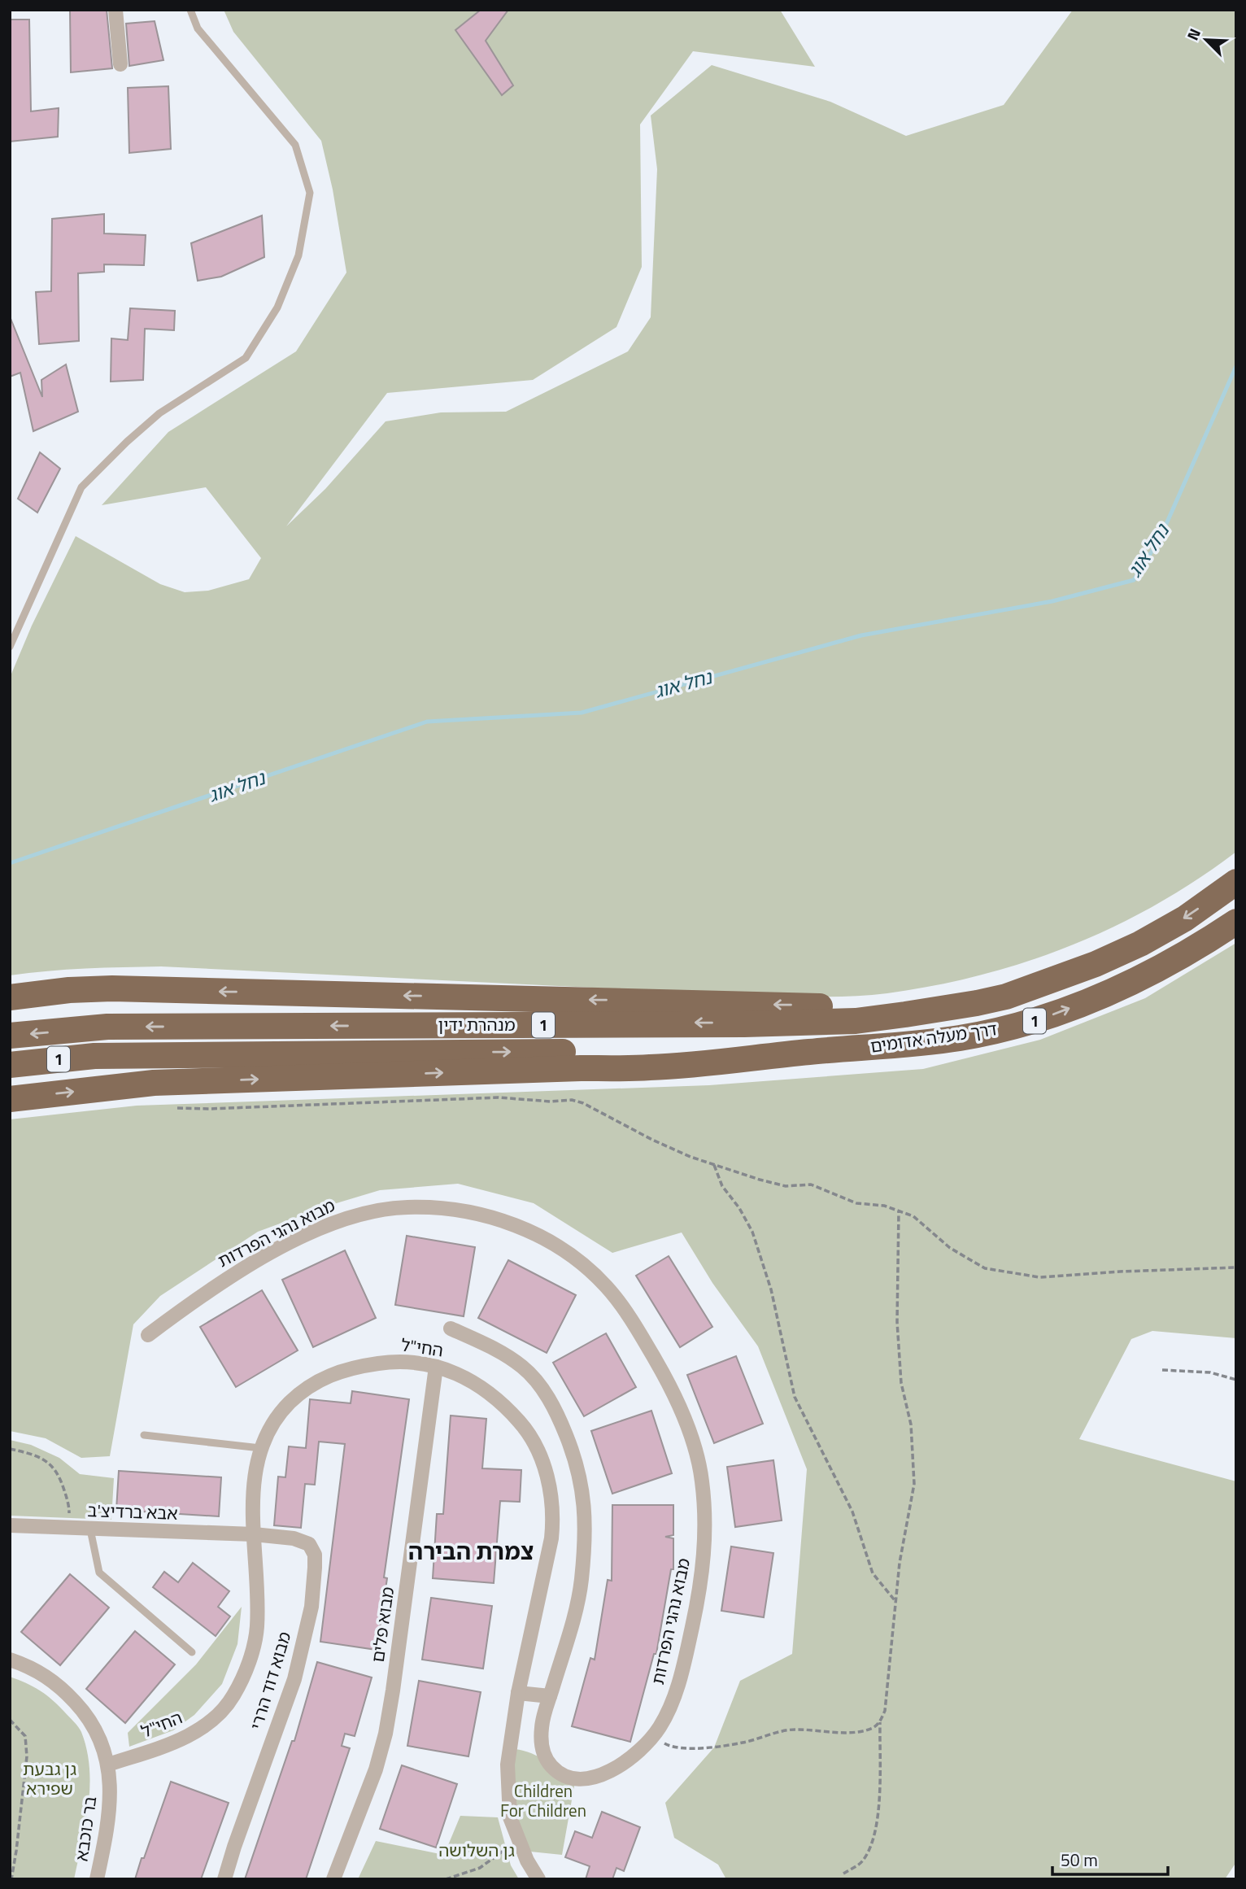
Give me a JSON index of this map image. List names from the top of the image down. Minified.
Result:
{"streets":{"highway":["1","מנהרת ידין","דרך מעלה אדומים"],"street":["מבוא נהגי הפרדות","החי\"ל","אבא ברדיצ'ב","מבוא פלים","מבוא דוד הררי","בר כוכבא"]},"crossings":[["מנהרת ידין","דרך מעלה אדומים"],["החי\"ל","אבא ברדיצ'ב"],["החי\"ל","מבוא פלים"],["החי\"ל","מבוא דוד הררי"],["החי\"ל","בר כוכבא"],["אבא ברדיצ'ב","מבוא דוד הררי"]],"districts":["צמרת הבירה"],"water":["נחל אוג"],"parks":["גן גבעת שפירא","Children For Children","גן השלושה"],"scale_bar":"50 m","north":"top left"}
